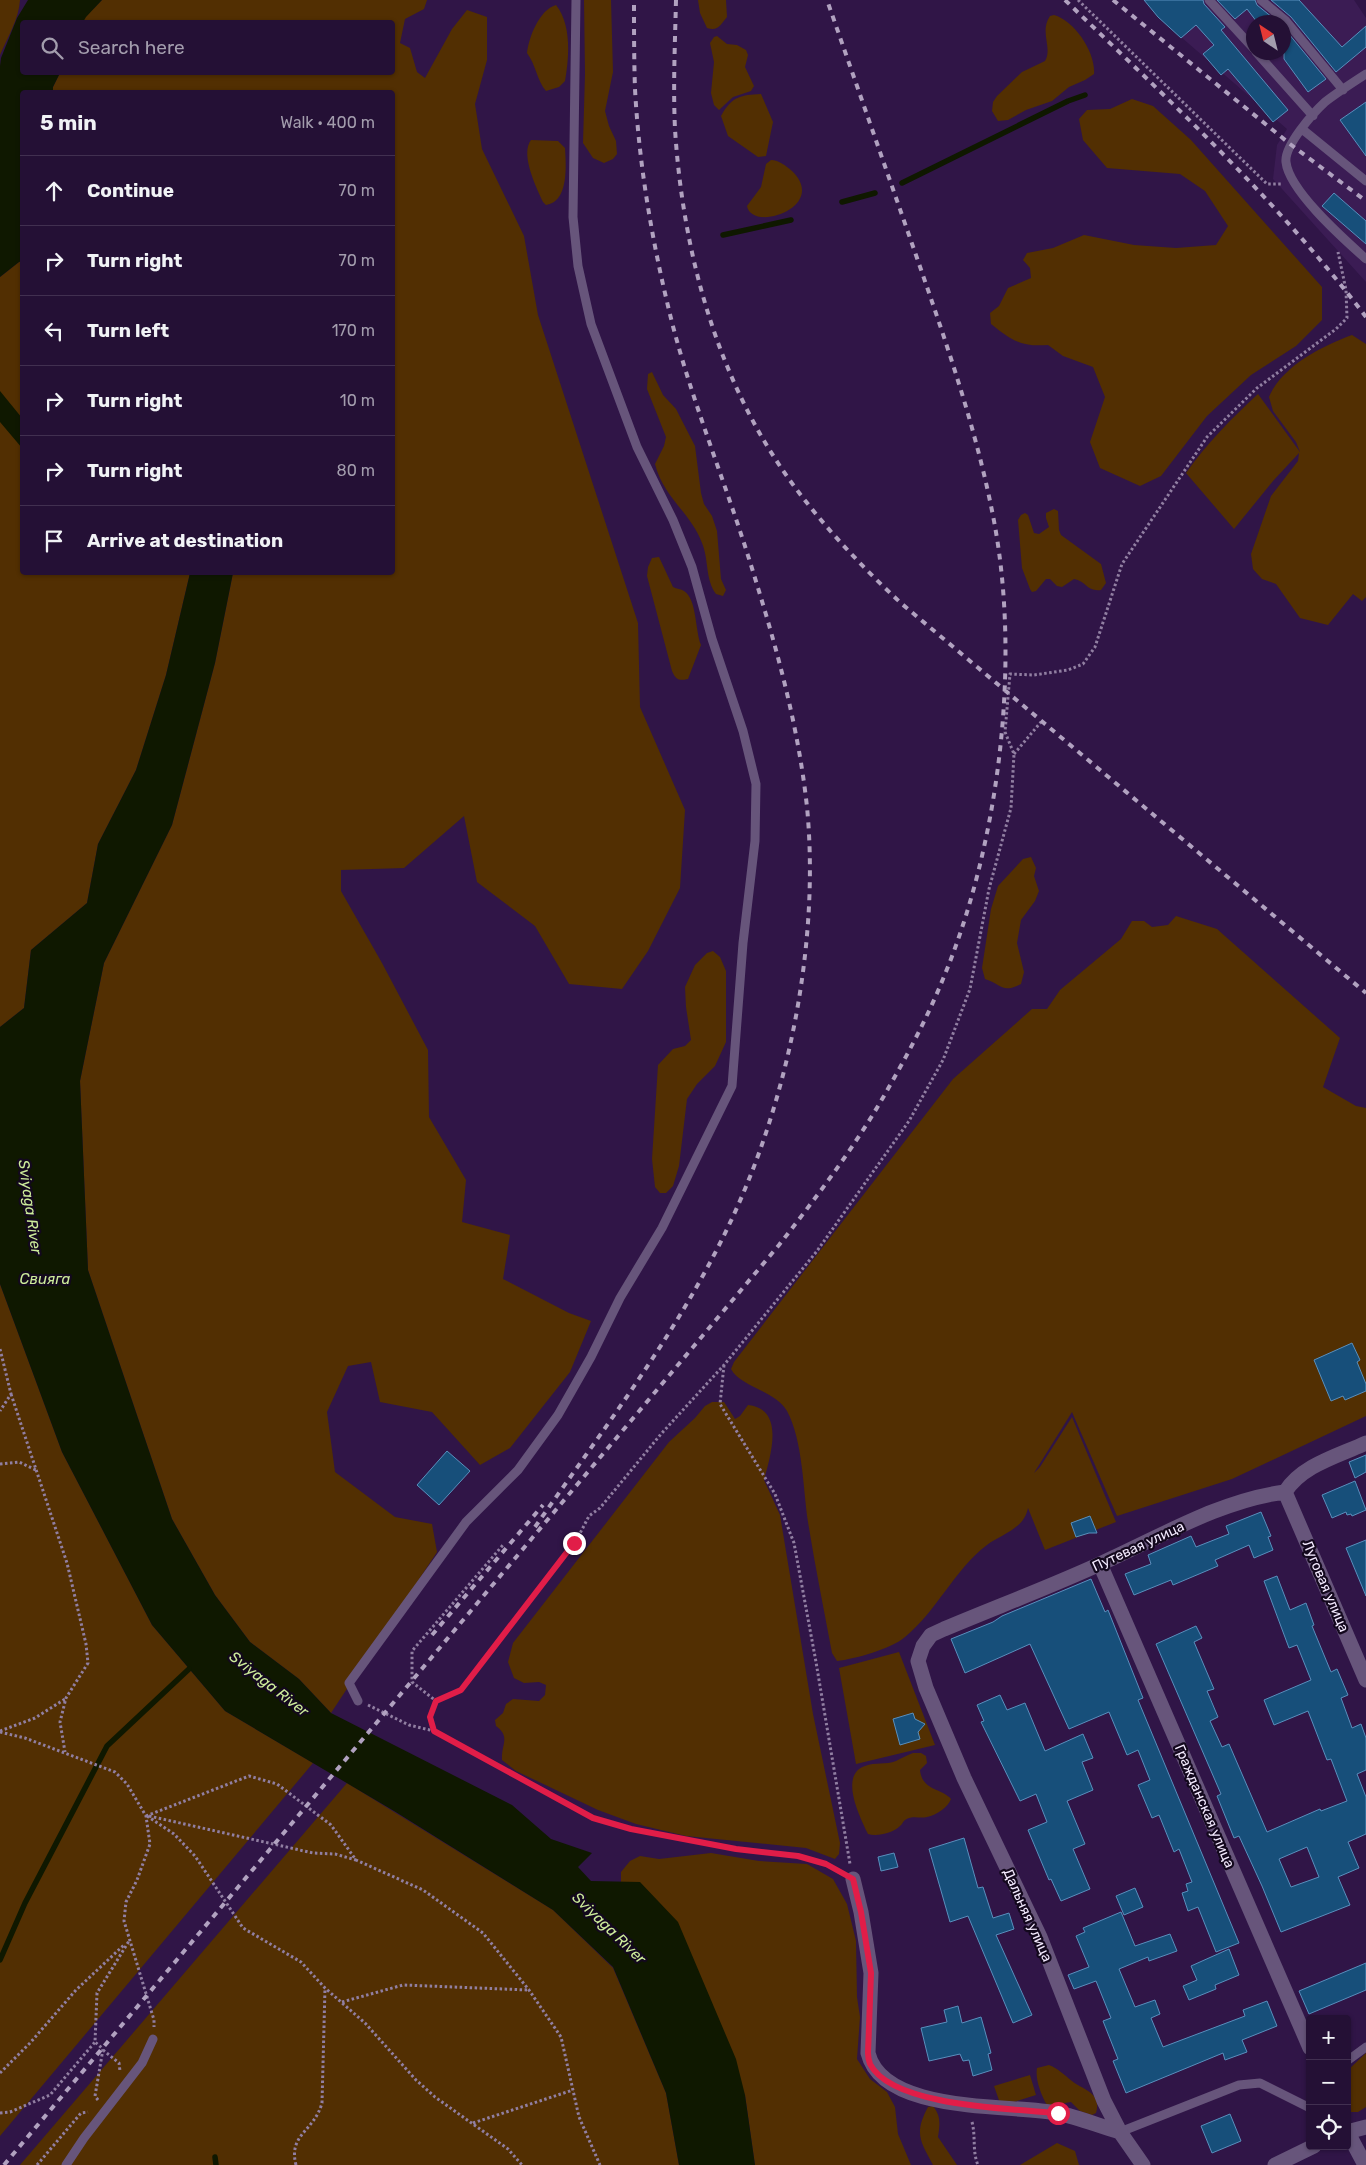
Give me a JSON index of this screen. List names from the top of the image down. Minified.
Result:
{"streets":{"street":["Путевая улица","Луговая улица","Гражданская улица","Дальняя улица"]},"crossings":[["Путевая улица","Луговая улица"],["Путевая улица","Гражданская улица"],["Путевая улица","Дальняя улица"]],"water":["Sviyaga River","Свияга"],"north":"top left","page":{"search":"Search here","heading":["5 min","Walk · 400 m"],"list":[["Continue","70 m"],["Turn right","70 m"],["Turn left","170 m"],["Turn right","10 m"],["Turn right","80 m"],"Arrive at destination"],"map_buttons":["+","−"]}}
